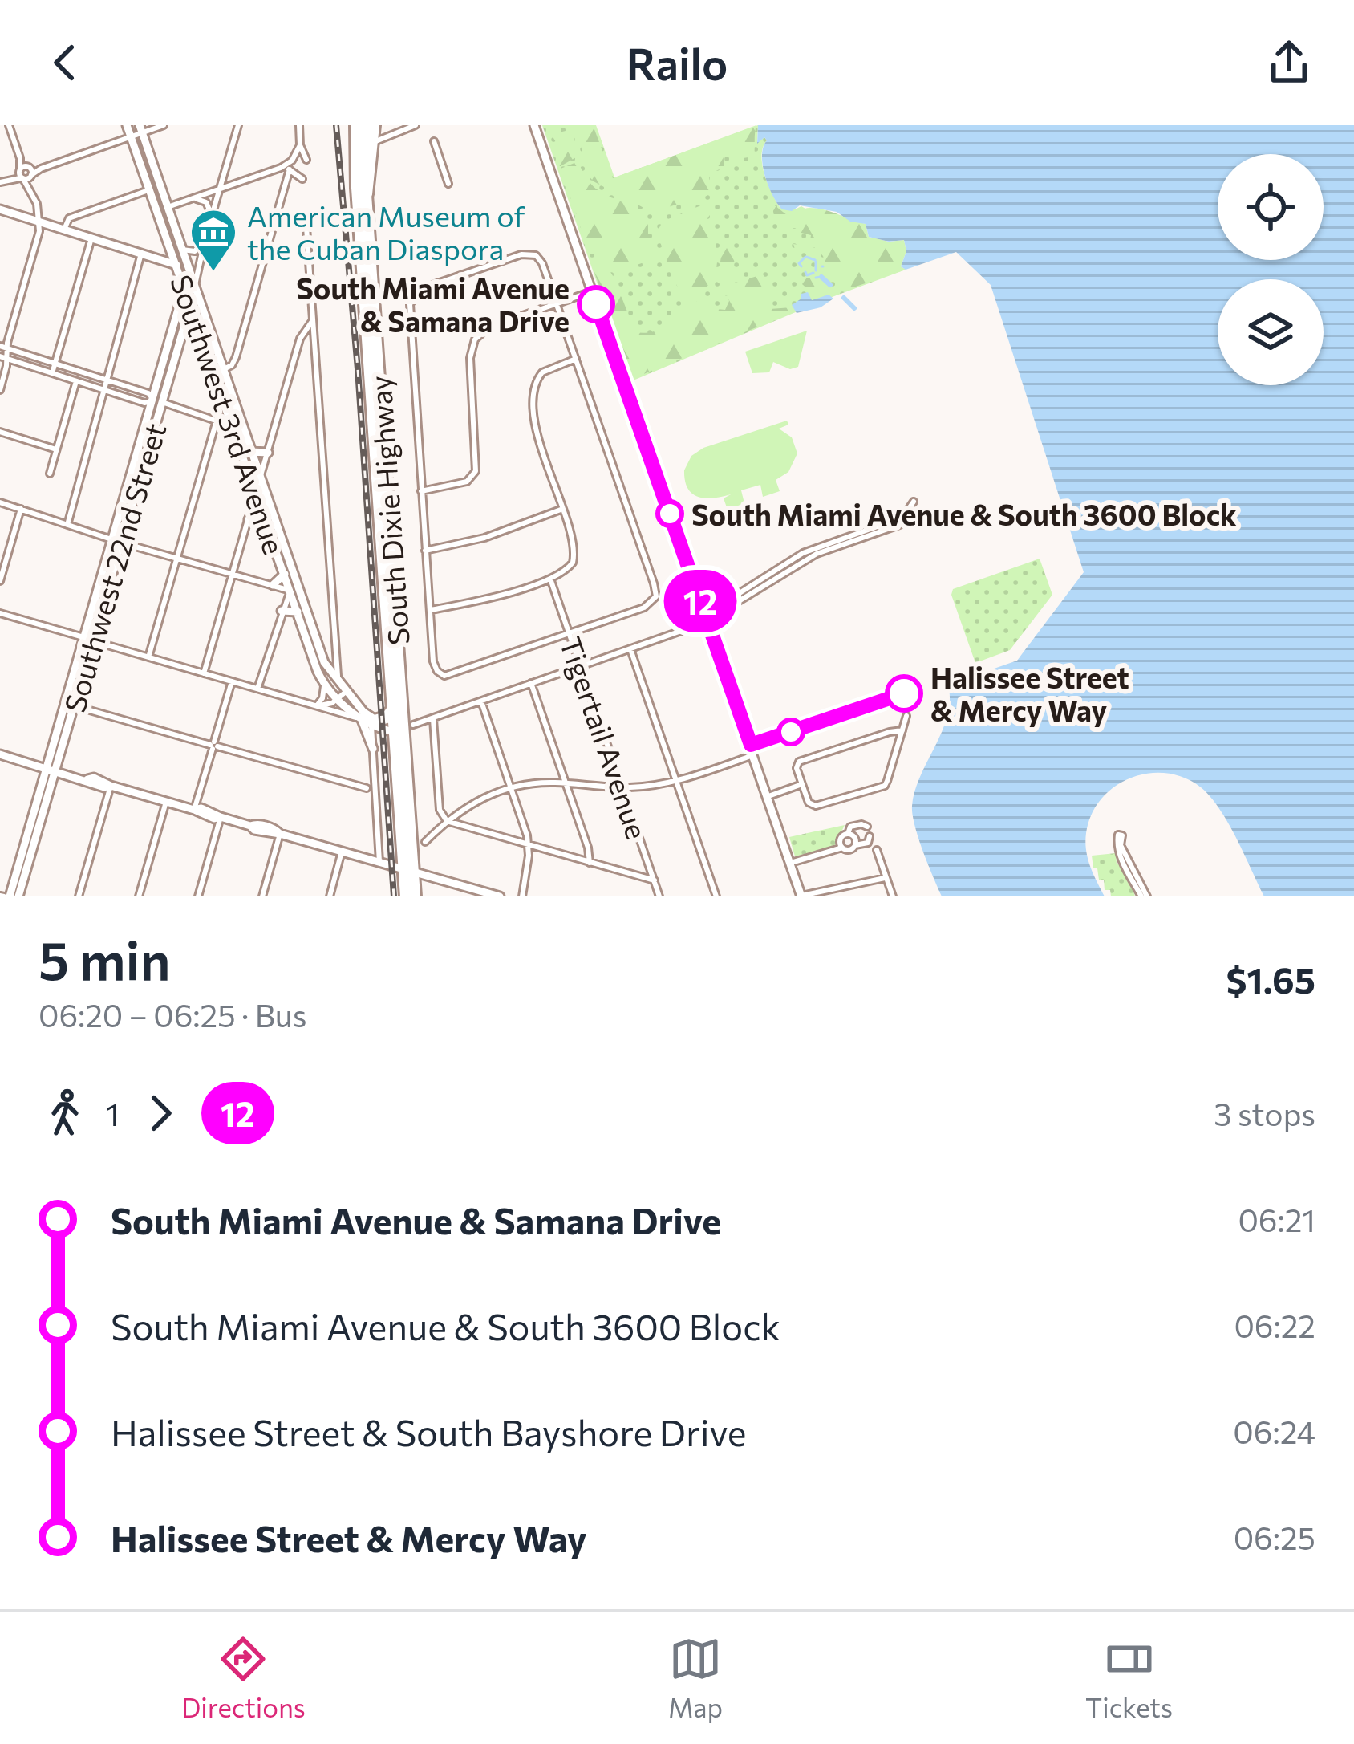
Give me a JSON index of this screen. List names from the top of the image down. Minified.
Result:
{"streets":{"highway":["South Dixie Highway"],"main road":["Southwest 3rd Avenue","Southwest 22nd Street"],"street":["Tigertail Avenue"]},"crossings":[["Southwest 3rd Avenue","South Dixie Highway"],["Southwest 3rd Avenue","Southwest 22nd Street"]],"places":{"museum":["American Museum of the Cuban Diaspora"],"other":["South Miami Avenue & Samana Drive","South Miami Avenue & South 3600 Block","Halissee Street & Mercy Way"]},"lines":["bus line 12"],"page":{"header":"Railo","on_map":"12","heading":["5 min","06:20 – 06:25 · Bus","$1.65"],"legs":["1","12","3 stops"],"list":[{"name":"South Miami Avenue & Samana Drive","value":"06:21"},{"name":"South Miami Avenue & South 3600 Block","value":"06:22"},{"name":"Halissee Street & South Bayshore Drive","value":"06:24"},{"name":"Halissee Street & Mercy Way","value":"06:25"}],"tabs":["Directions","Map","Tickets"]}}
